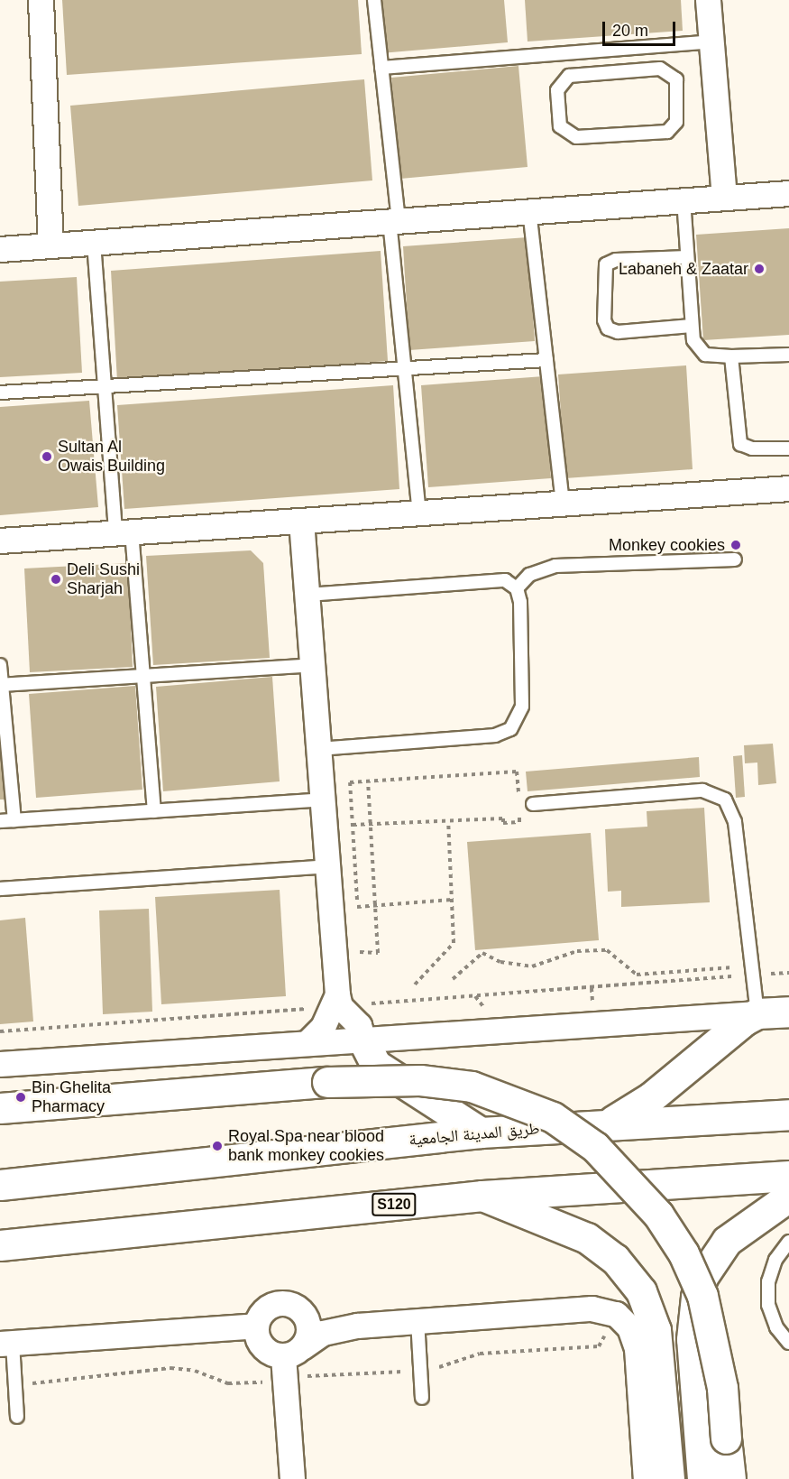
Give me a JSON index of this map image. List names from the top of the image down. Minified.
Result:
{"streets":{"main road":["طريق المدينة الجامعية","S120"]},"places":["Labaneh & Zaatar","Sultan Al Owais Building","Monkey cookies","Deli Sushi Sharjah","Bin Ghelita Pharmacy","Royal Spa near blood bank monkey cookies"],"scale_bar":"20 m"}
